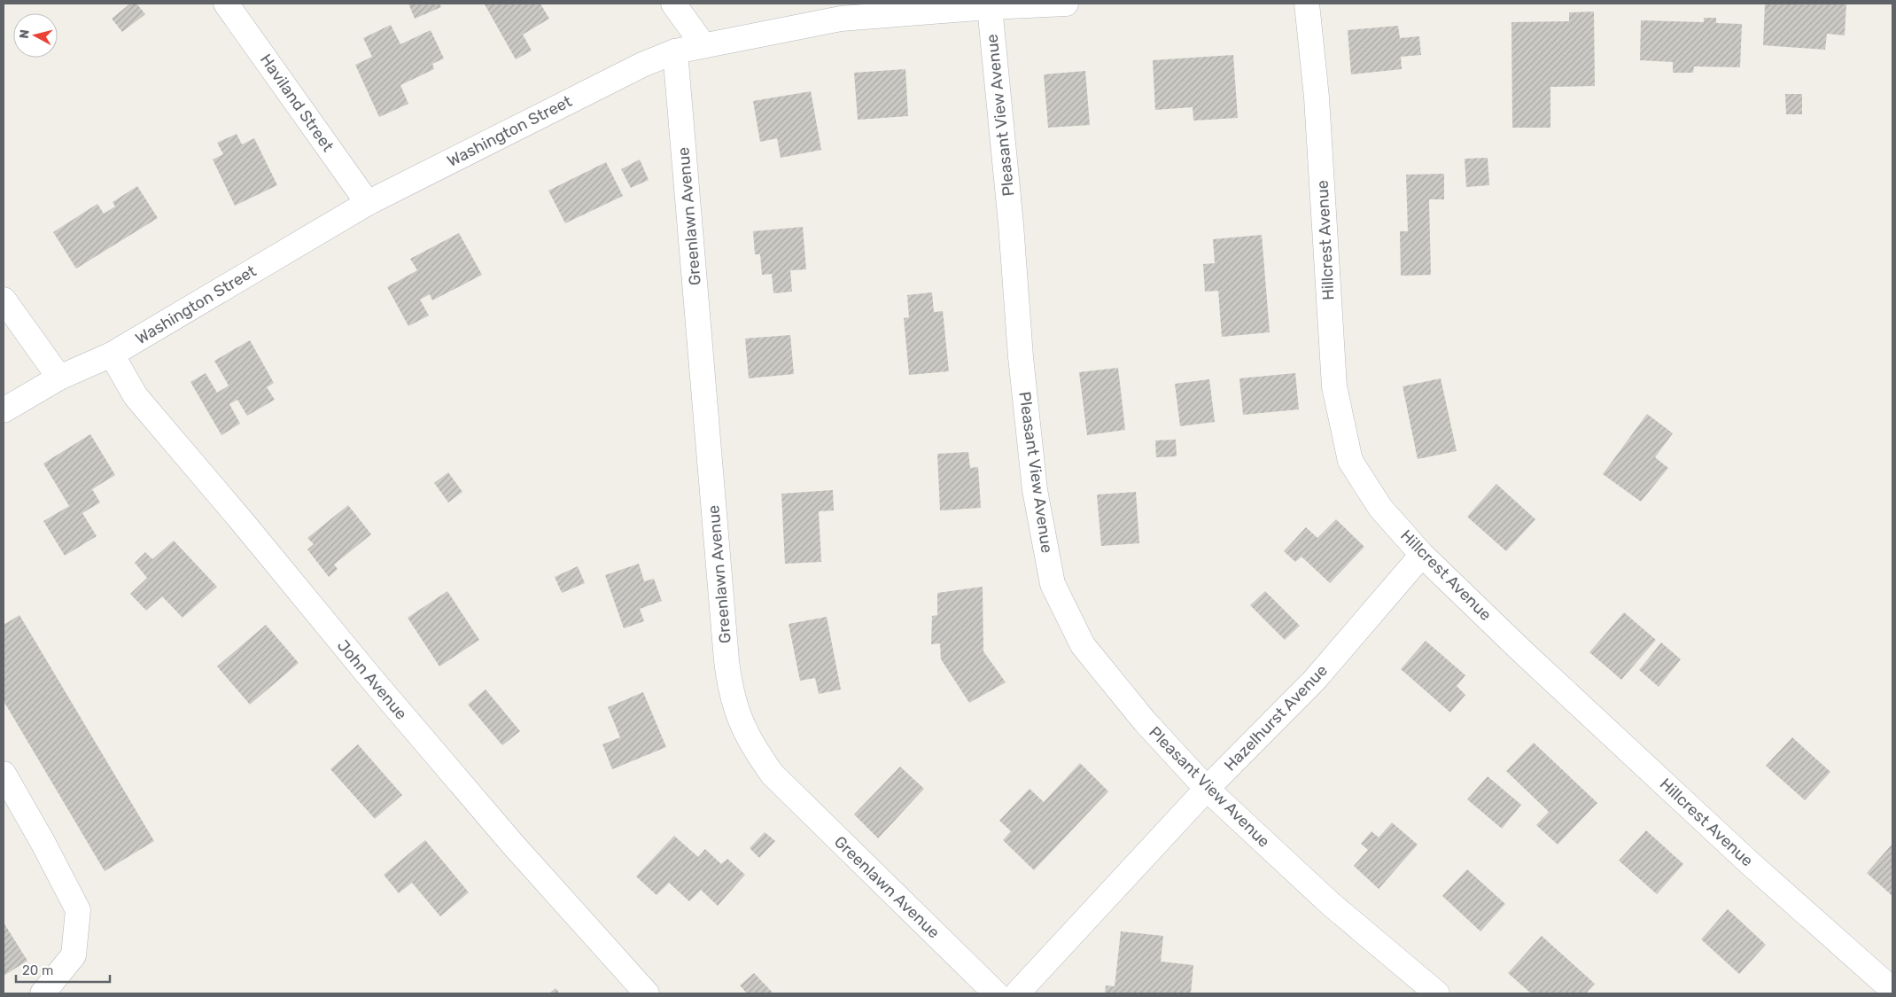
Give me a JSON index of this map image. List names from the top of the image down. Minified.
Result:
{"streets":{"street":["Haviland Street","Pleasant View Avenue","Washington Street","Greenlawn Avenue","Hillcrest Avenue","John Avenue","Hazelhurst Avenue"]},"crossings":[["Haviland Street","Washington Street"],["Pleasant View Avenue","Washington Street"],["Pleasant View Avenue","Hazelhurst Avenue"],["Washington Street","Greenlawn Avenue"],["Washington Street","John Avenue"],["Hillcrest Avenue","Hazelhurst Avenue"]],"scale_bar":"20 m","north":"left"}
